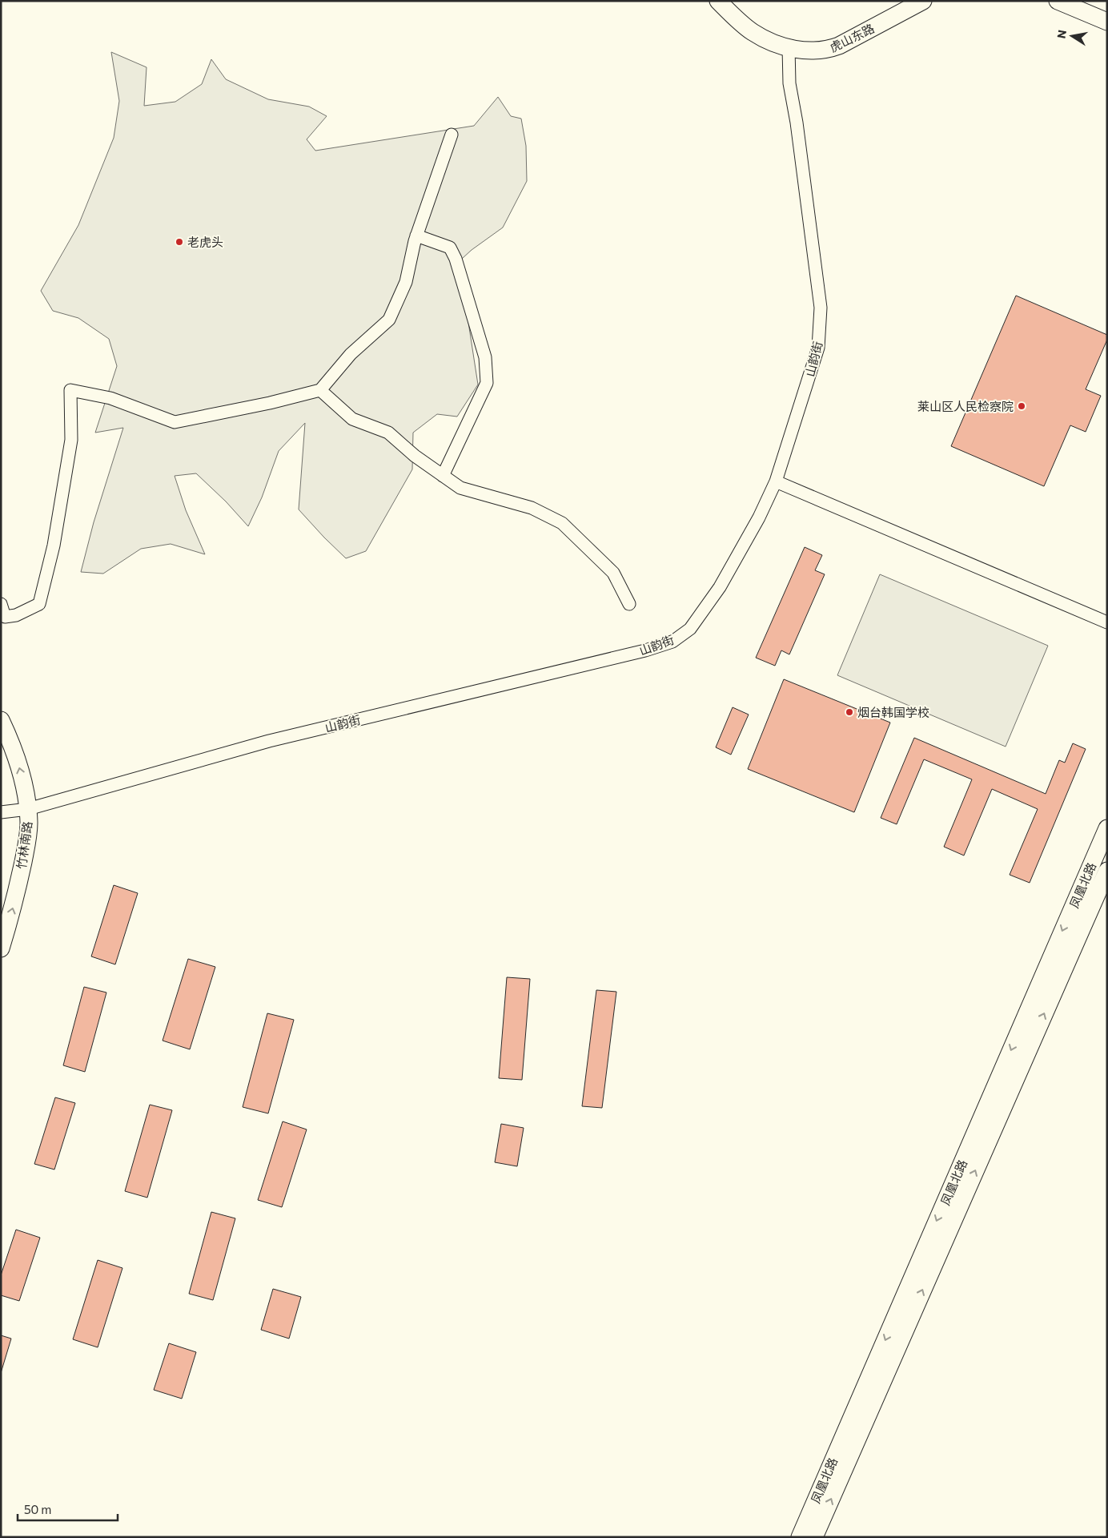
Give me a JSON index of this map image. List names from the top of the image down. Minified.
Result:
{"streets":{"street":["虎山东路","山韵街","竹林南路","凤凰北路"]},"crossings":[["虎山东路","山韵街"],["山韵街","竹林南路"]],"one_way":["竹林南路"],"places":["老虎头","莱山区人民检察院","烟台韩国学校"],"scale_bar":"50 m","north":"left"}
